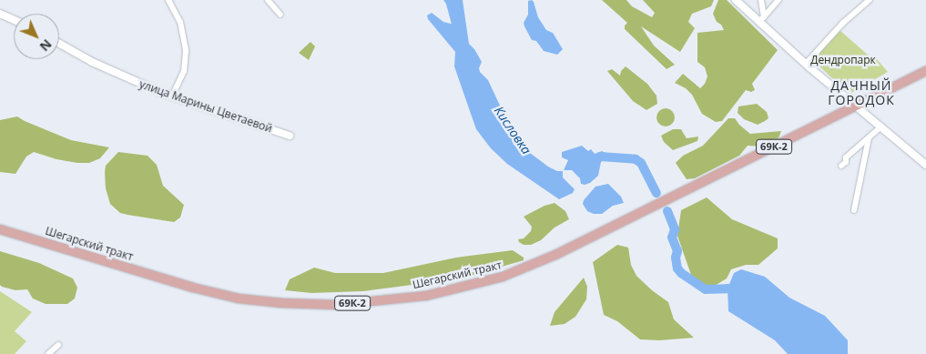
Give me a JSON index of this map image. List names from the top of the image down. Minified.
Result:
{"streets":{"main road":["69К-2","Шегарский тракт"],"street":["улица Марины Цветаевой"]},"crossings":[["69К-2","Шегарский тракт"]],"districts":["ДАЧНЫЙ ГОРОДОК"],"water":["Кисловка"],"parks":["Дендропарк"],"north":"bottom right"}
